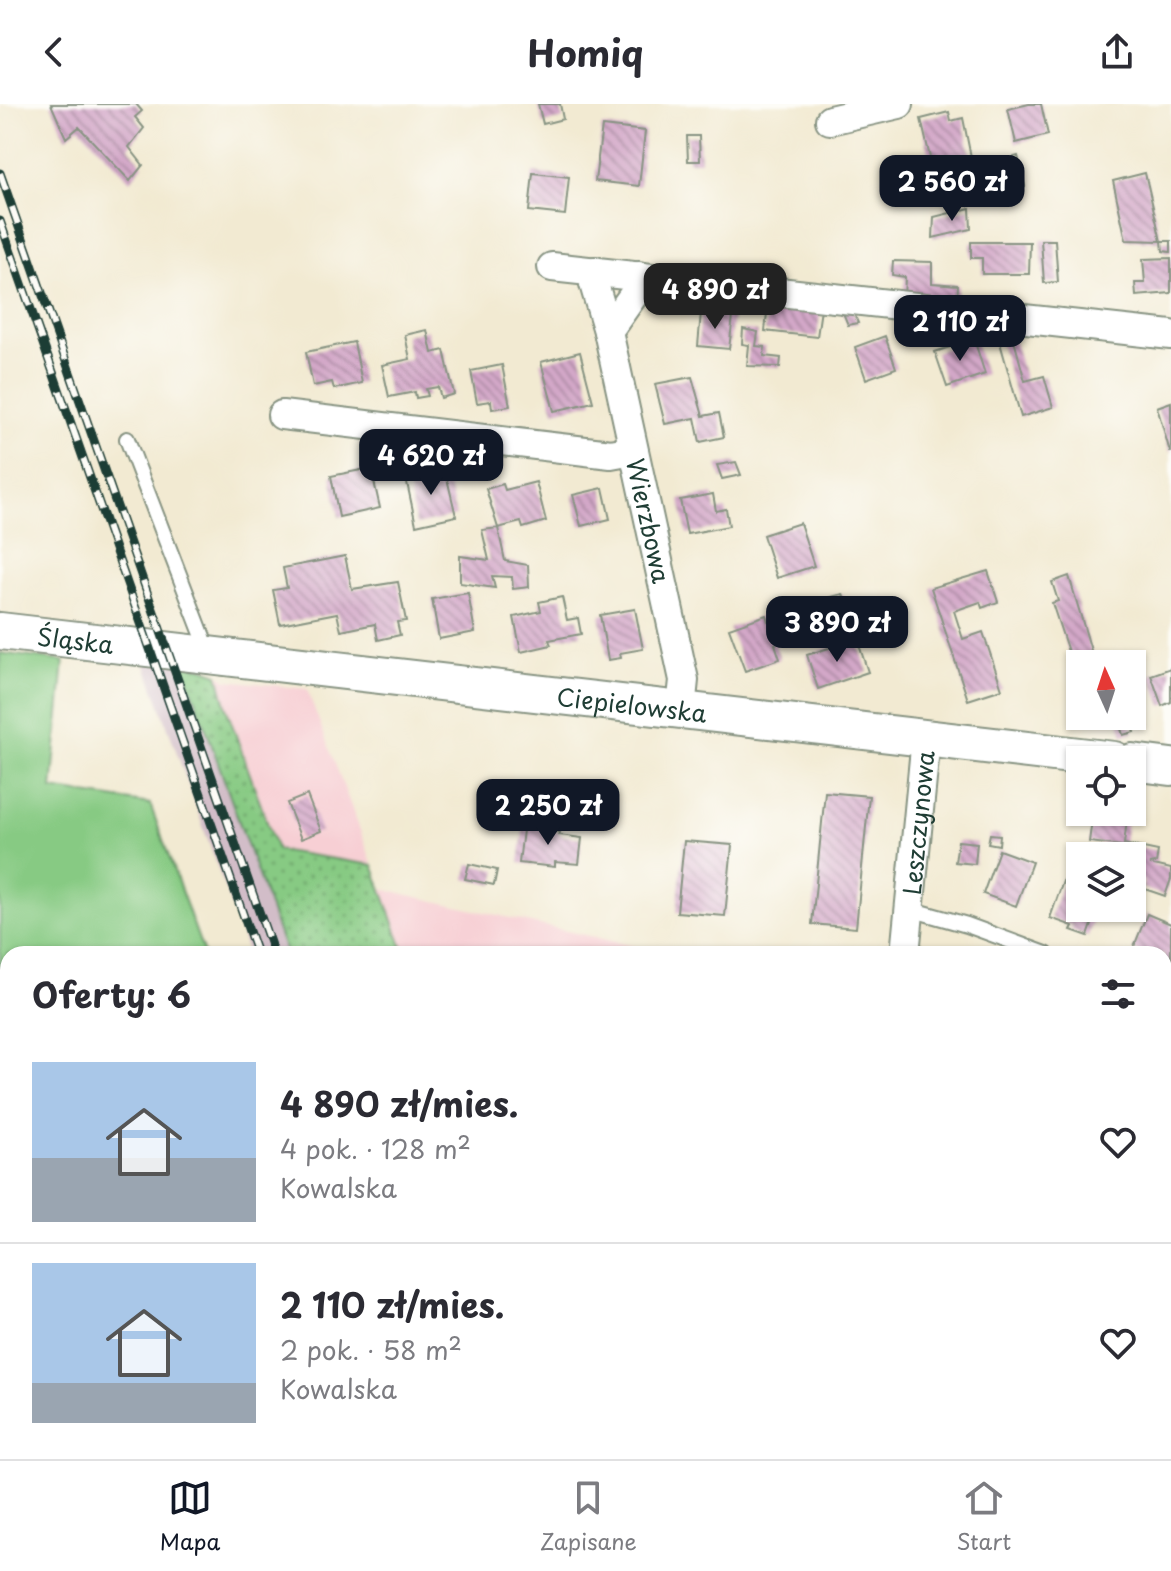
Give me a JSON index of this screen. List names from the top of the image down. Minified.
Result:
{"streets":{"street":["Wierzbowa","Śląska","Ciepielowska","Leszczynowa"]},"crossings":[["Wierzbowa","Ciepielowska"],["Śląska","Ciepielowska"],["Ciepielowska","Leszczynowa"]],"north":"top","page":{"header":"Homiq","price":["2 560 zł","4 890 zł","2 110 zł","4 620 zł","3 890 zł","2 250 zł"],"heading":"Oferty: 6","list":[{"name":"4 890 zł/mies.","note":"4 pok. · 128 m² · Kowalska"},{"name":"2 110 zł/mies.","note":"2 pok. · 58 m² · Kowalska"}],"tabs":["Mapa","Zapisane","Start"]}}
